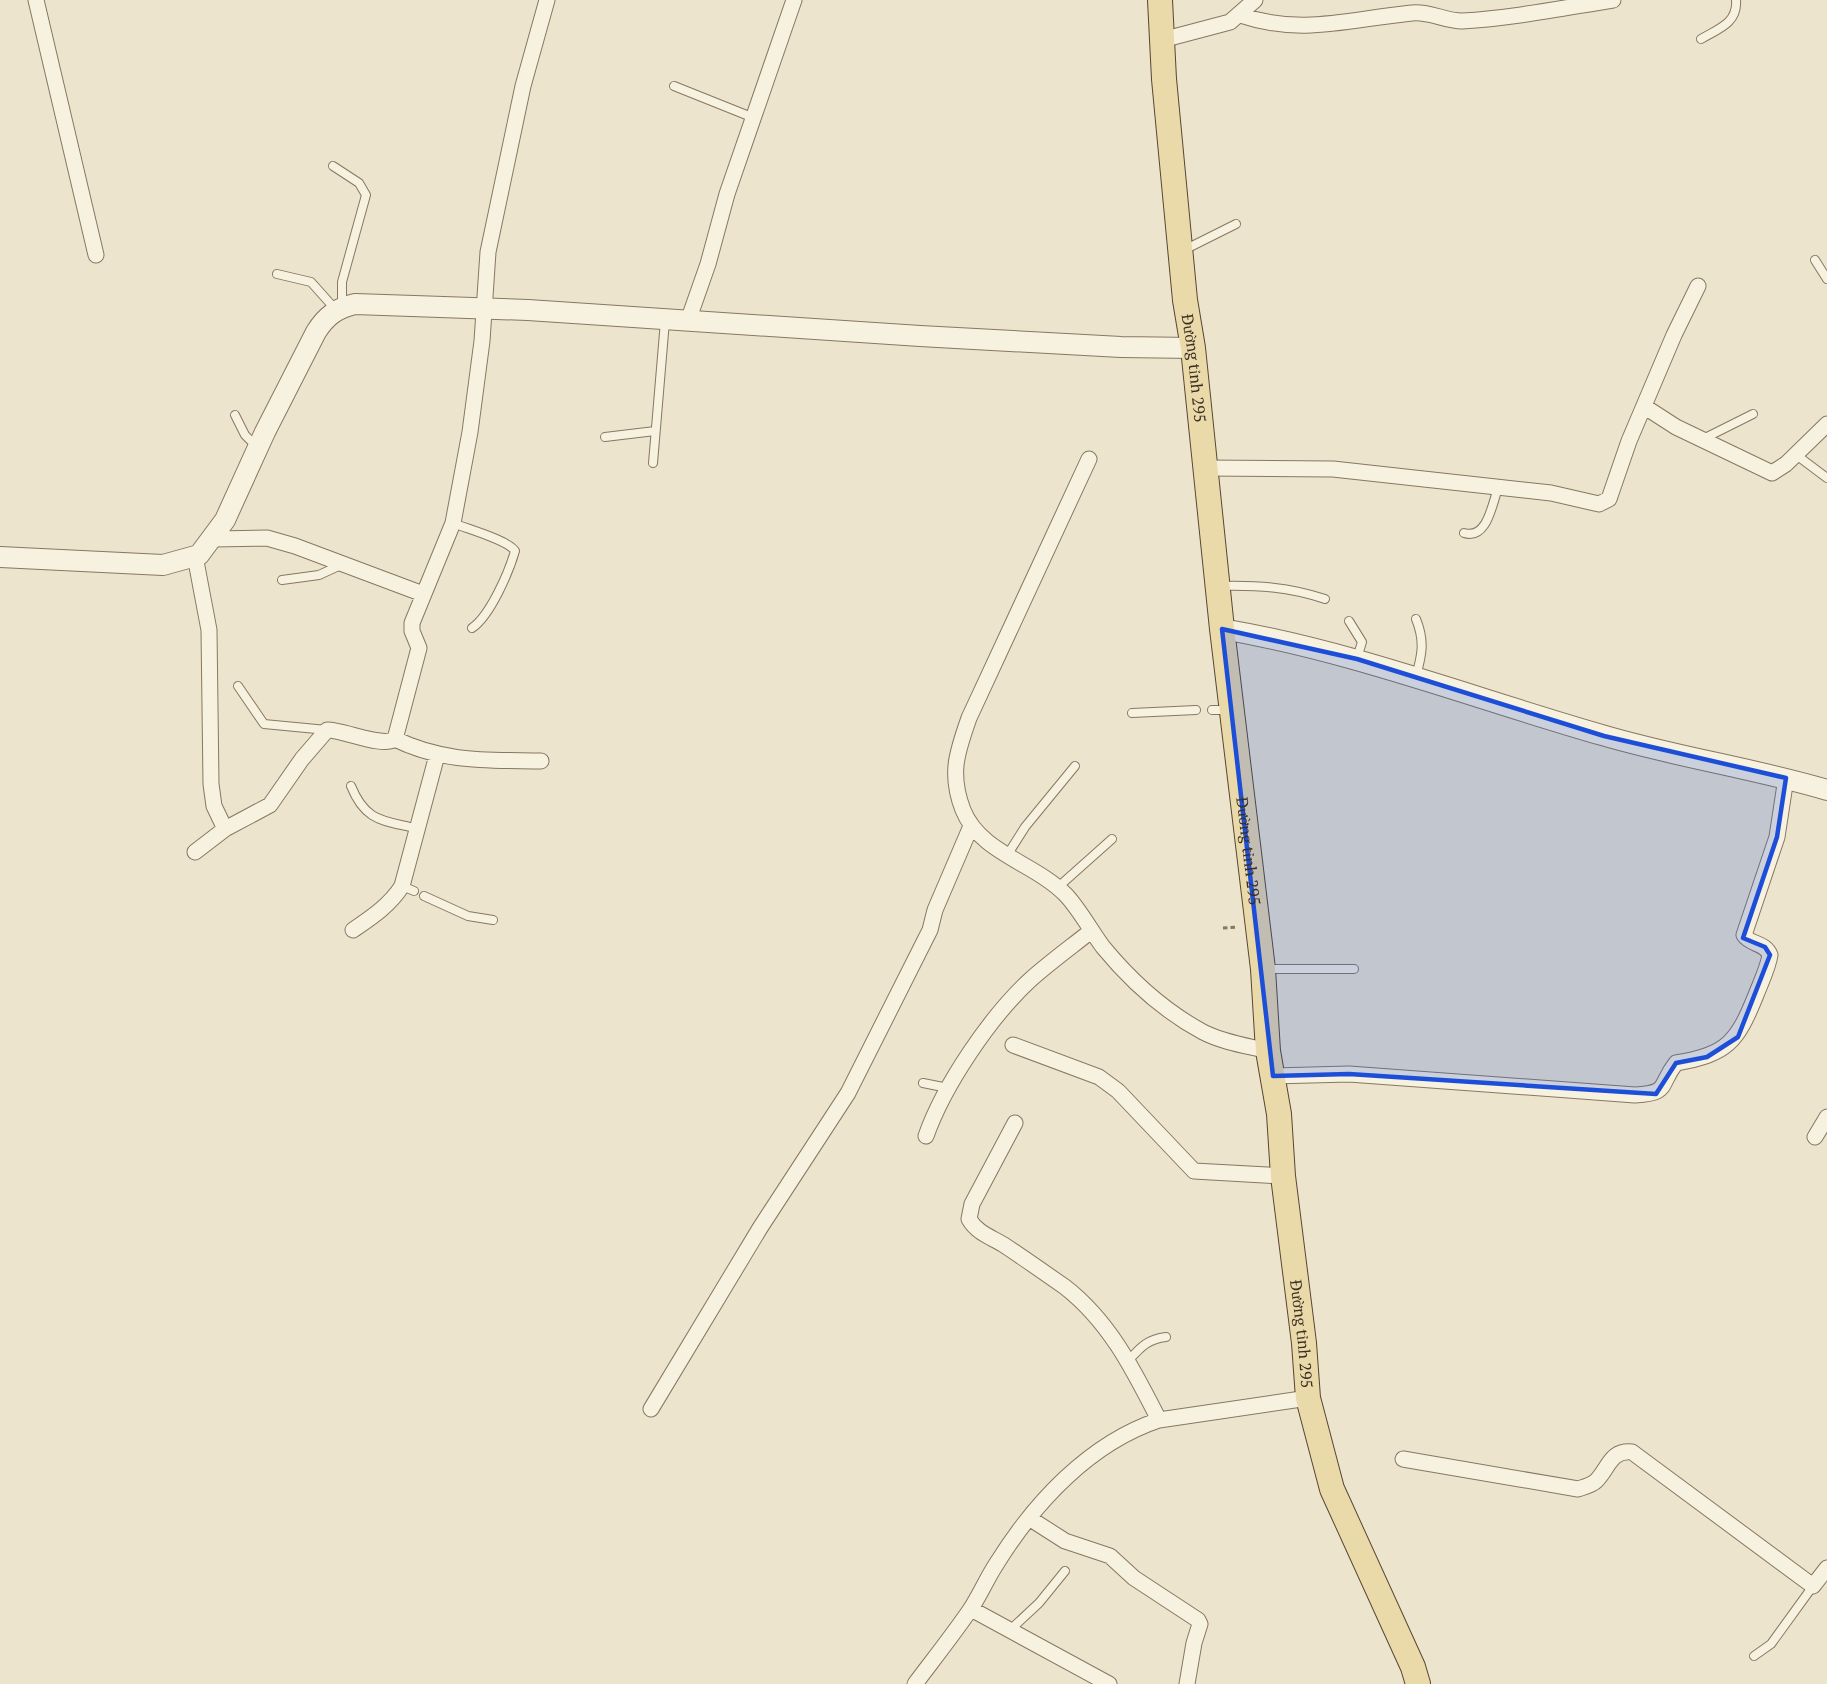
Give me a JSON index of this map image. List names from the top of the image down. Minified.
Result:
{"streets":{"main road":["Đường tỉnh 295"]}}
